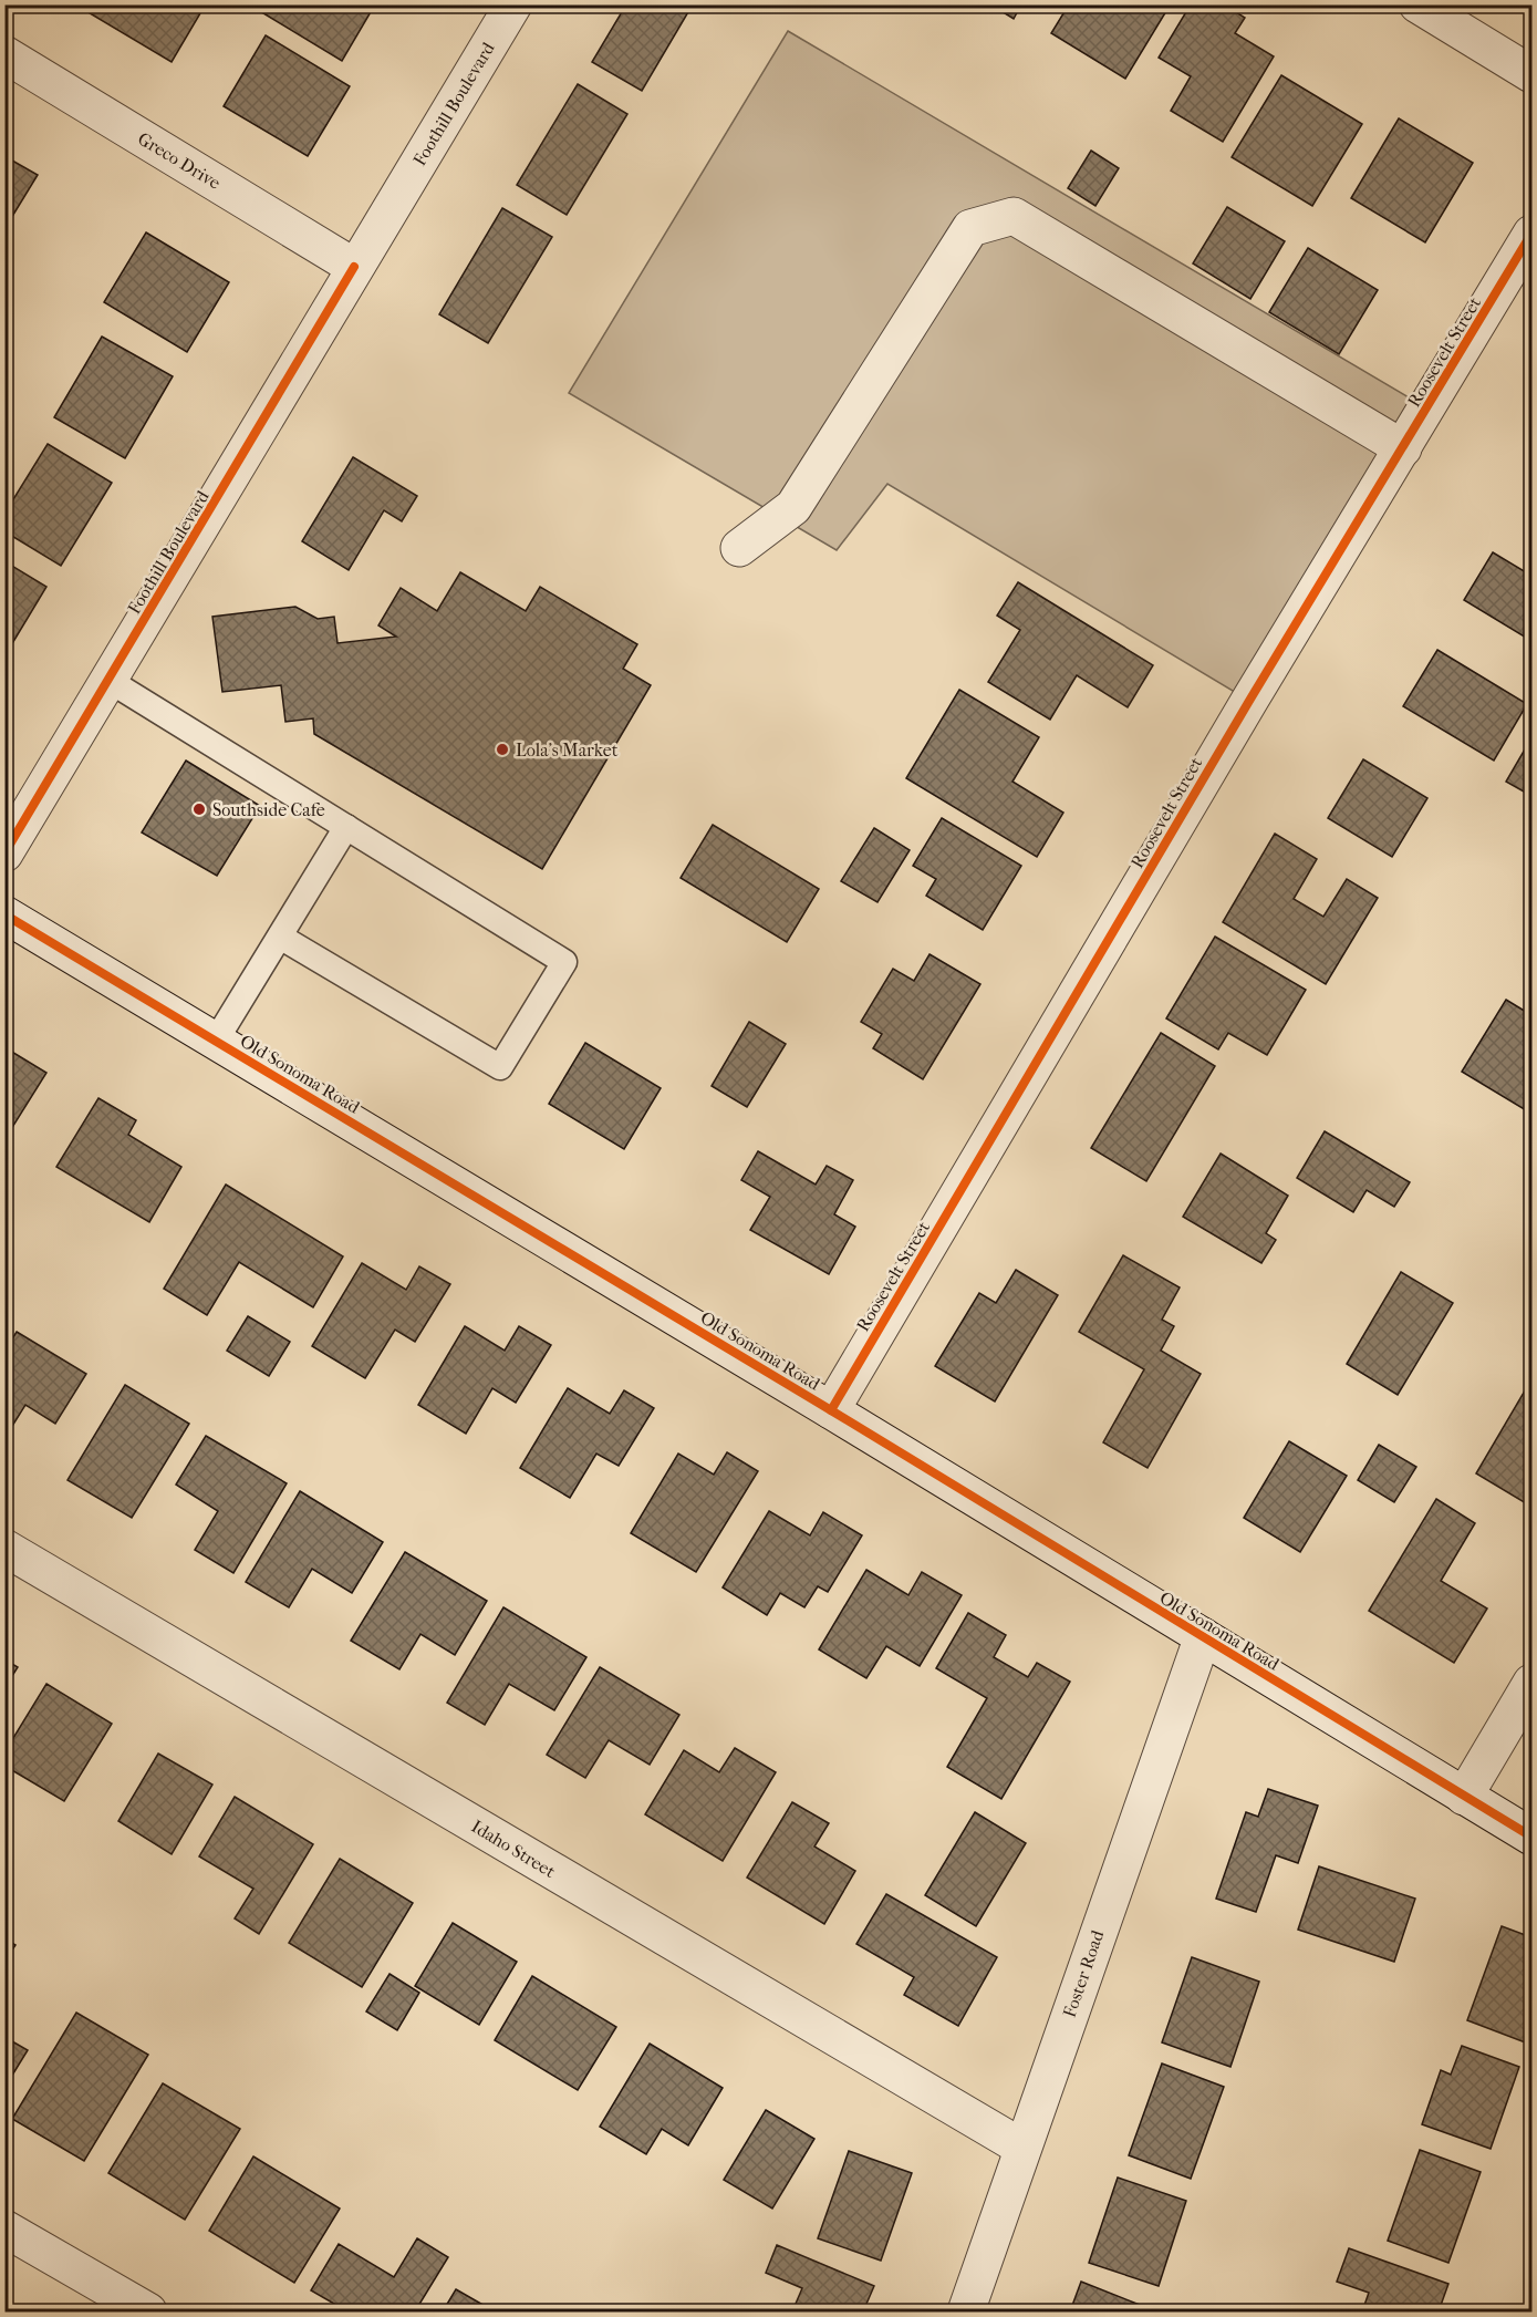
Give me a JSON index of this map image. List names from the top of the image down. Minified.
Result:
{"streets":{"street":["Foothill Boulevard","Greco Drive","Roosevelt Street","Old Sonoma Road","Idaho Street","Foster Road"]},"crossings":[["Foothill Boulevard","Greco Drive"],["Roosevelt Street","Old Sonoma Road"],["Old Sonoma Road","Foster Road"],["Idaho Street","Foster Road"]],"places":["Lola’s Market","Southside Cafe"]}
